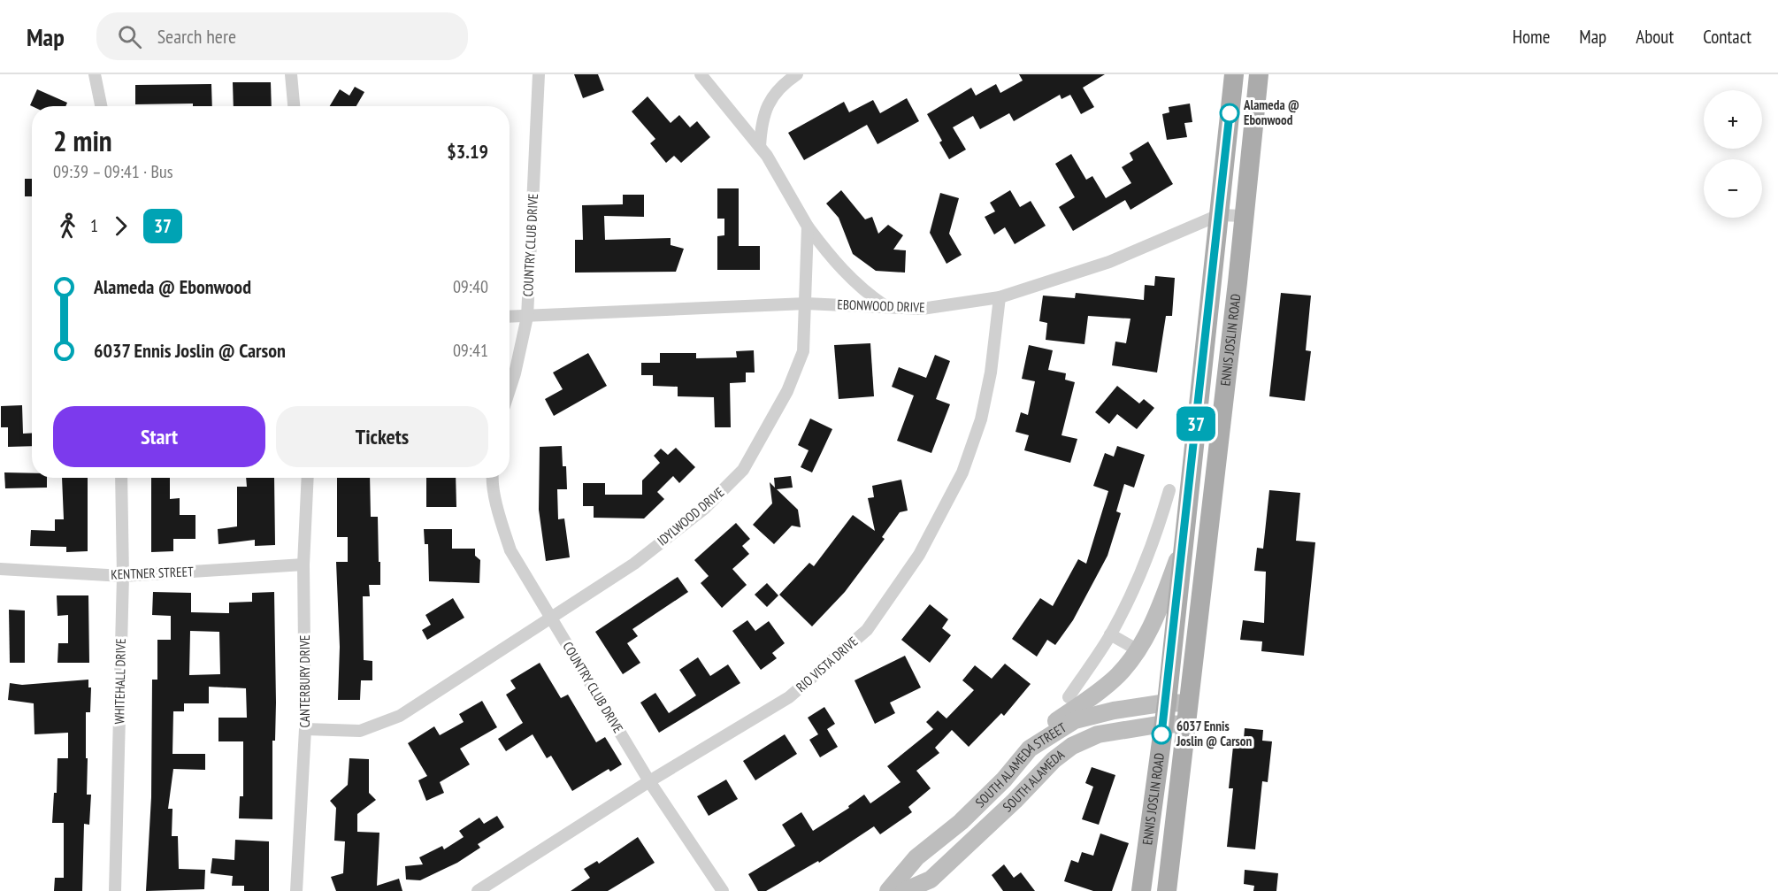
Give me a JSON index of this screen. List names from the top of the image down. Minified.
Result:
{"streets":{"main road":["ENNIS JOSLIN ROAD","SOUTH ALAMEDA STREET","SOUTH ALAMEDA"],"street":["COUNTRY CLUB DRIVE","EBONWOOD DRIVE","IDYLWOOD DRIVE","KENTNER STREET","RIO VISTA DRIVE","WHITEHALL DRIVE","CANTERBURY DRIVE"]},"crossings":[["COUNTRY CLUB DRIVE","EBONWOOD DRIVE"],["COUNTRY CLUB DRIVE","IDYLWOOD DRIVE"],["COUNTRY CLUB DRIVE","RIO VISTA DRIVE"],["EBONWOOD DRIVE","ENNIS JOSLIN ROAD"],["EBONWOOD DRIVE","IDYLWOOD DRIVE"],["EBONWOOD DRIVE","RIO VISTA DRIVE"],["ENNIS JOSLIN ROAD","SOUTH ALAMEDA STREET"],["ENNIS JOSLIN ROAD","SOUTH ALAMEDA"],["IDYLWOOD DRIVE","CANTERBURY DRIVE"],["KENTNER STREET","WHITEHALL DRIVE"],["KENTNER STREET","CANTERBURY DRIVE"]],"places":["Alameda @ Ebonwood","6037 Ennis Joslin @ Carson"],"lines":["bus line 37"],"page":{"header":"Map","search":"Search here","nav":["Home","Map","About","Contact"],"on_map":"37","map_buttons":["+","−"],"heading":["2 min","09:39 – 09:41 · Bus","$3.19"],"legs":["1","37"],"list":[{"name":"Alameda @ Ebonwood","value":"09:40"},{"name":"6037 Ennis Joslin @ Carson","value":"09:41"}],"buttons":["Start","Tickets"]}}
